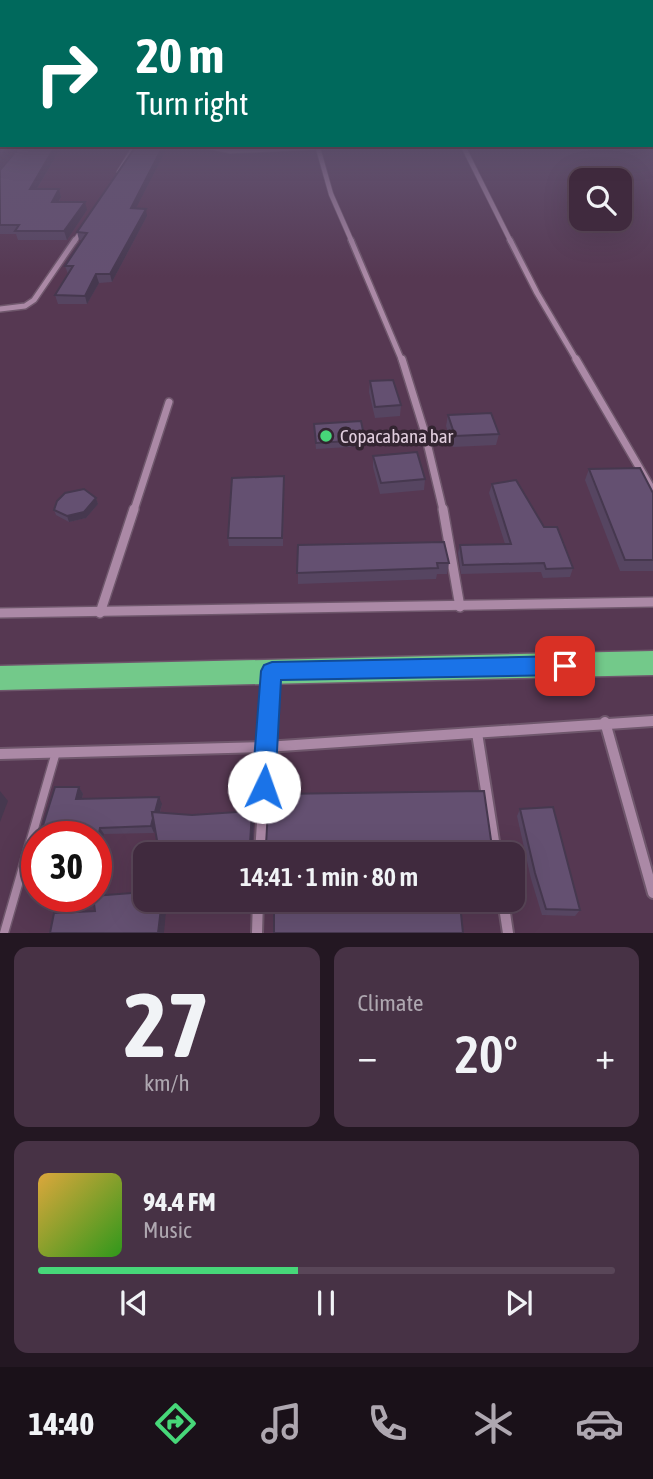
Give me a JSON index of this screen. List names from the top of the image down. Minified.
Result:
{"places":["Copacabana bar"],"page":{"turn":["20 m","Turn right"],"limit":"30","trip":"14:41 · 1 min · 80 m","tile":[["27","km/h"],"Climate"],"heat":["−","20°","+"],"song":["94.4 FM","Music"],"tabs":"14:40"}}
